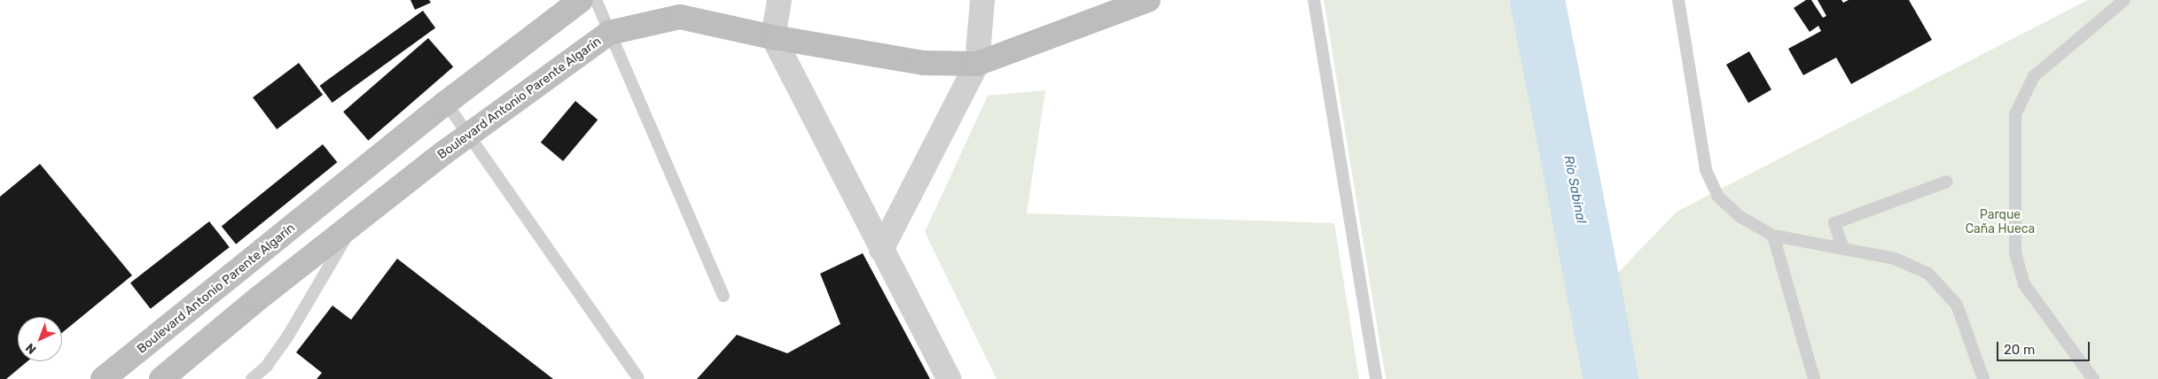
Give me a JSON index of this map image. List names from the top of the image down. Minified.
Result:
{"streets":{"main road":["Boulevard Antonio Parente Algarín"]},"water":["Río Sabinal"],"parks":["Parque Caña Hueca"],"scale_bar":"20 m","north":"bottom left"}
